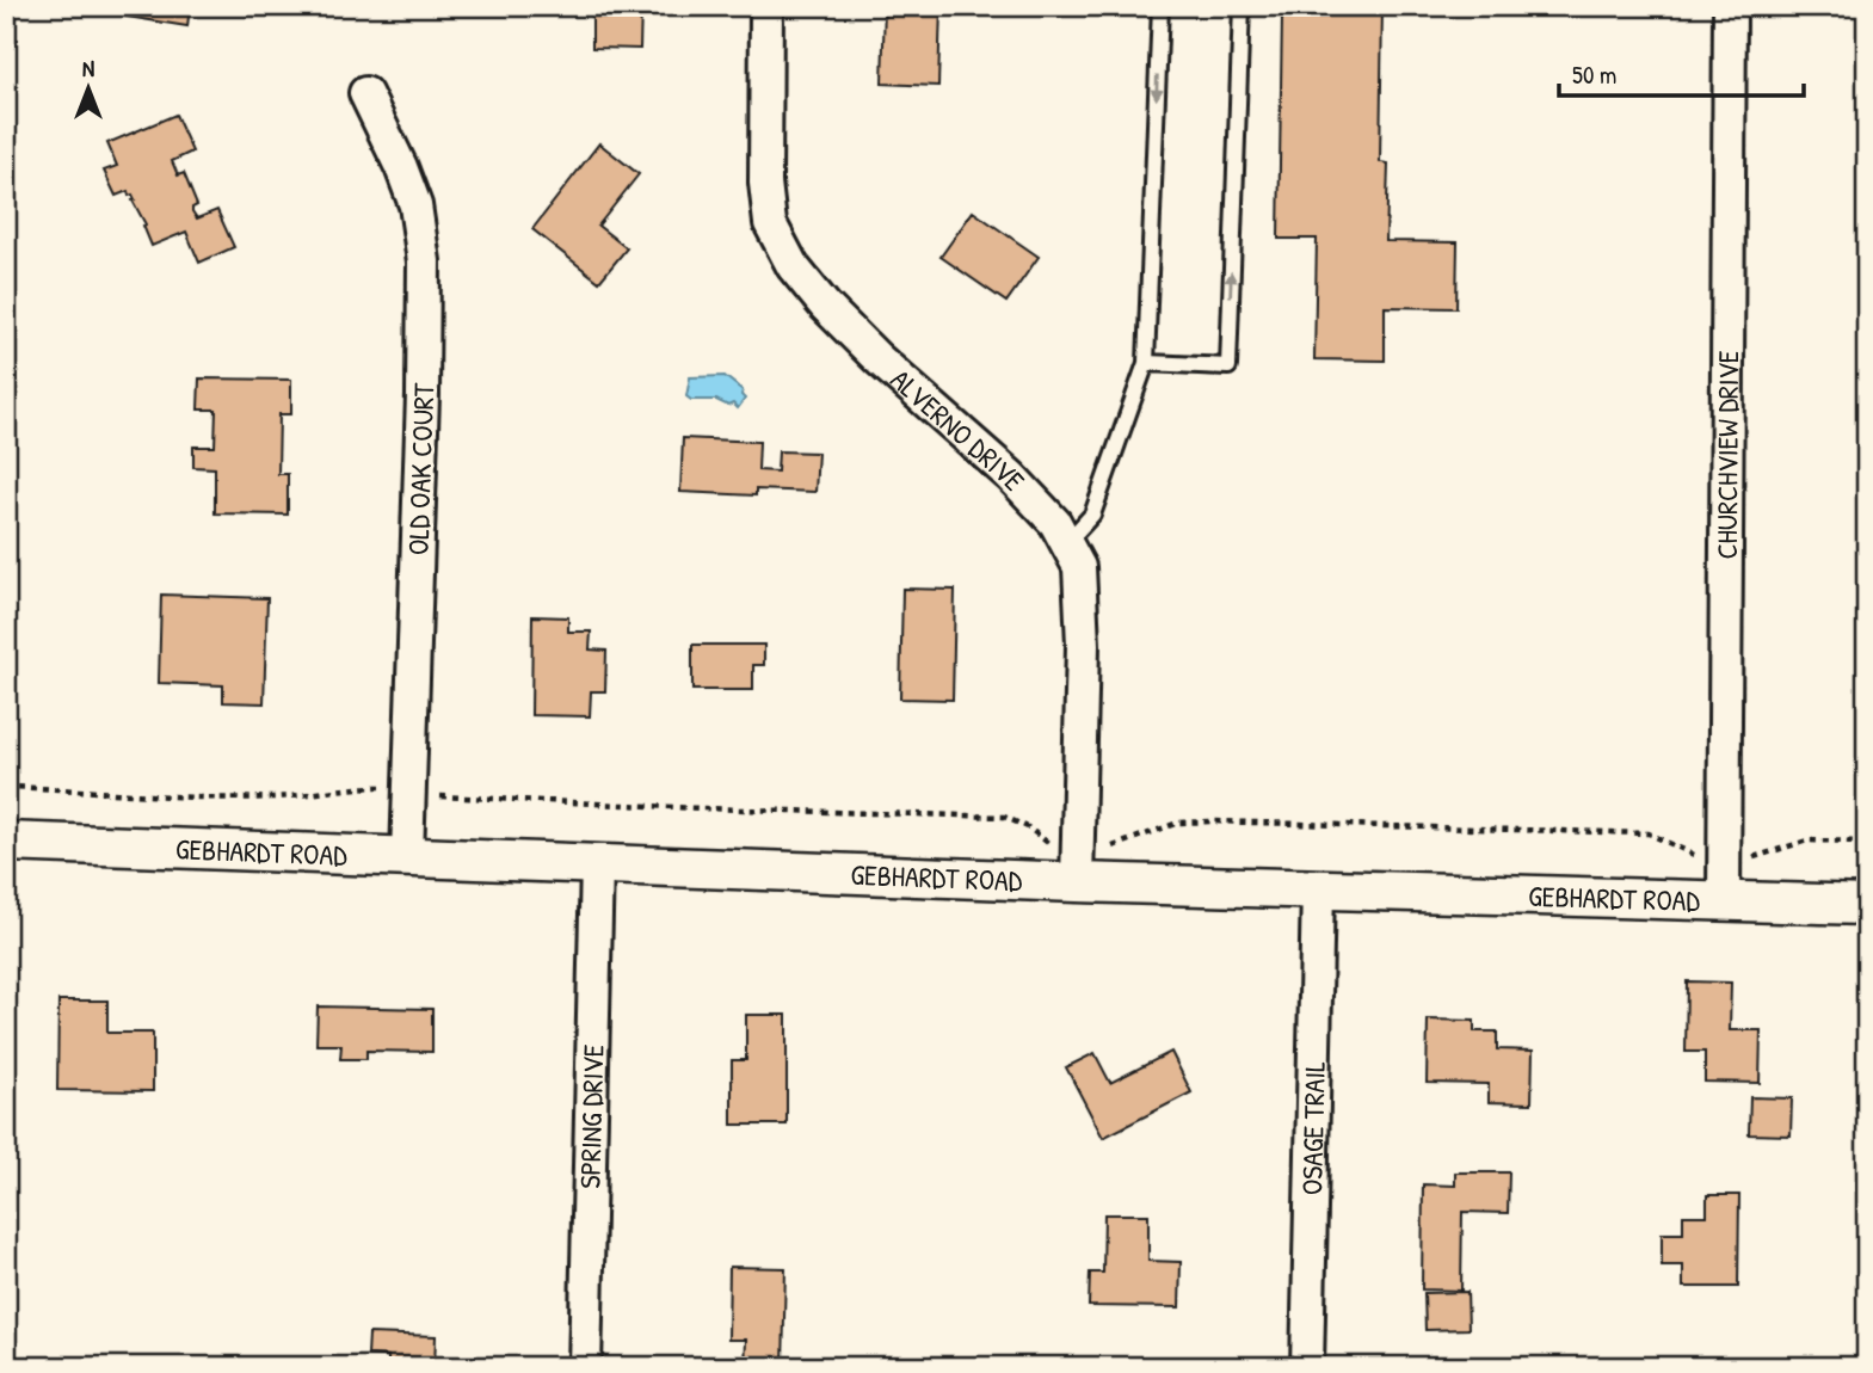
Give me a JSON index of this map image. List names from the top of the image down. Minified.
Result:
{"streets":{"street":["ALVERNO DRIVE","CHURCHVIEW DRIVE","OLD OAK COURT","GEBHARDT ROAD","SPRING DRIVE","OSAGE TRAIL"]},"crossings":[["ALVERNO DRIVE","GEBHARDT ROAD"],["CHURCHVIEW DRIVE","GEBHARDT ROAD"],["OLD OAK COURT","GEBHARDT ROAD"],["GEBHARDT ROAD","SPRING DRIVE"],["GEBHARDT ROAD","OSAGE TRAIL"]],"scale_bar":"50 m","north":"top"}
